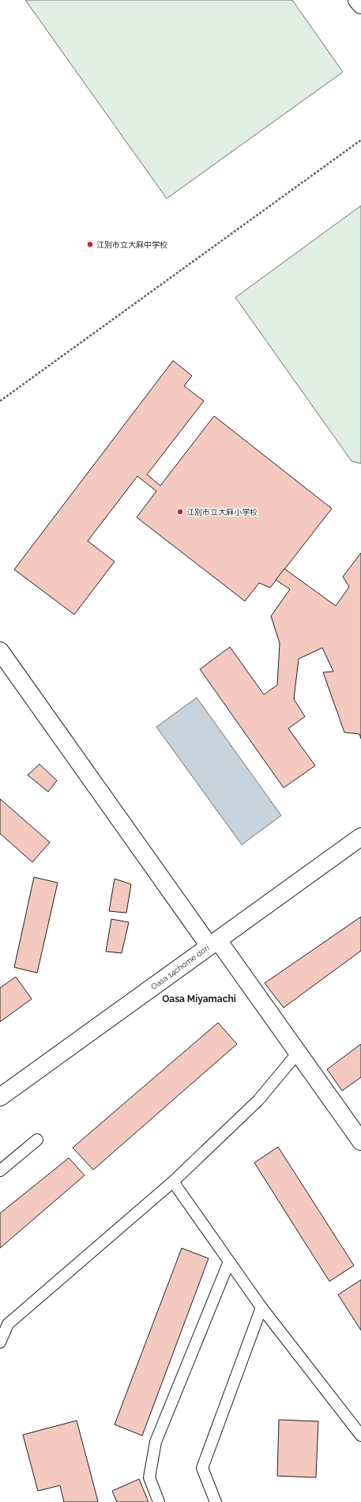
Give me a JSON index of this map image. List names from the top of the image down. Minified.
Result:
{"streets":{"street":["Oasa 14chome dori"]},"districts":["Oasa Miyamachi"],"places":["江別市立大麻中学校","江別市立大麻小学校"]}
